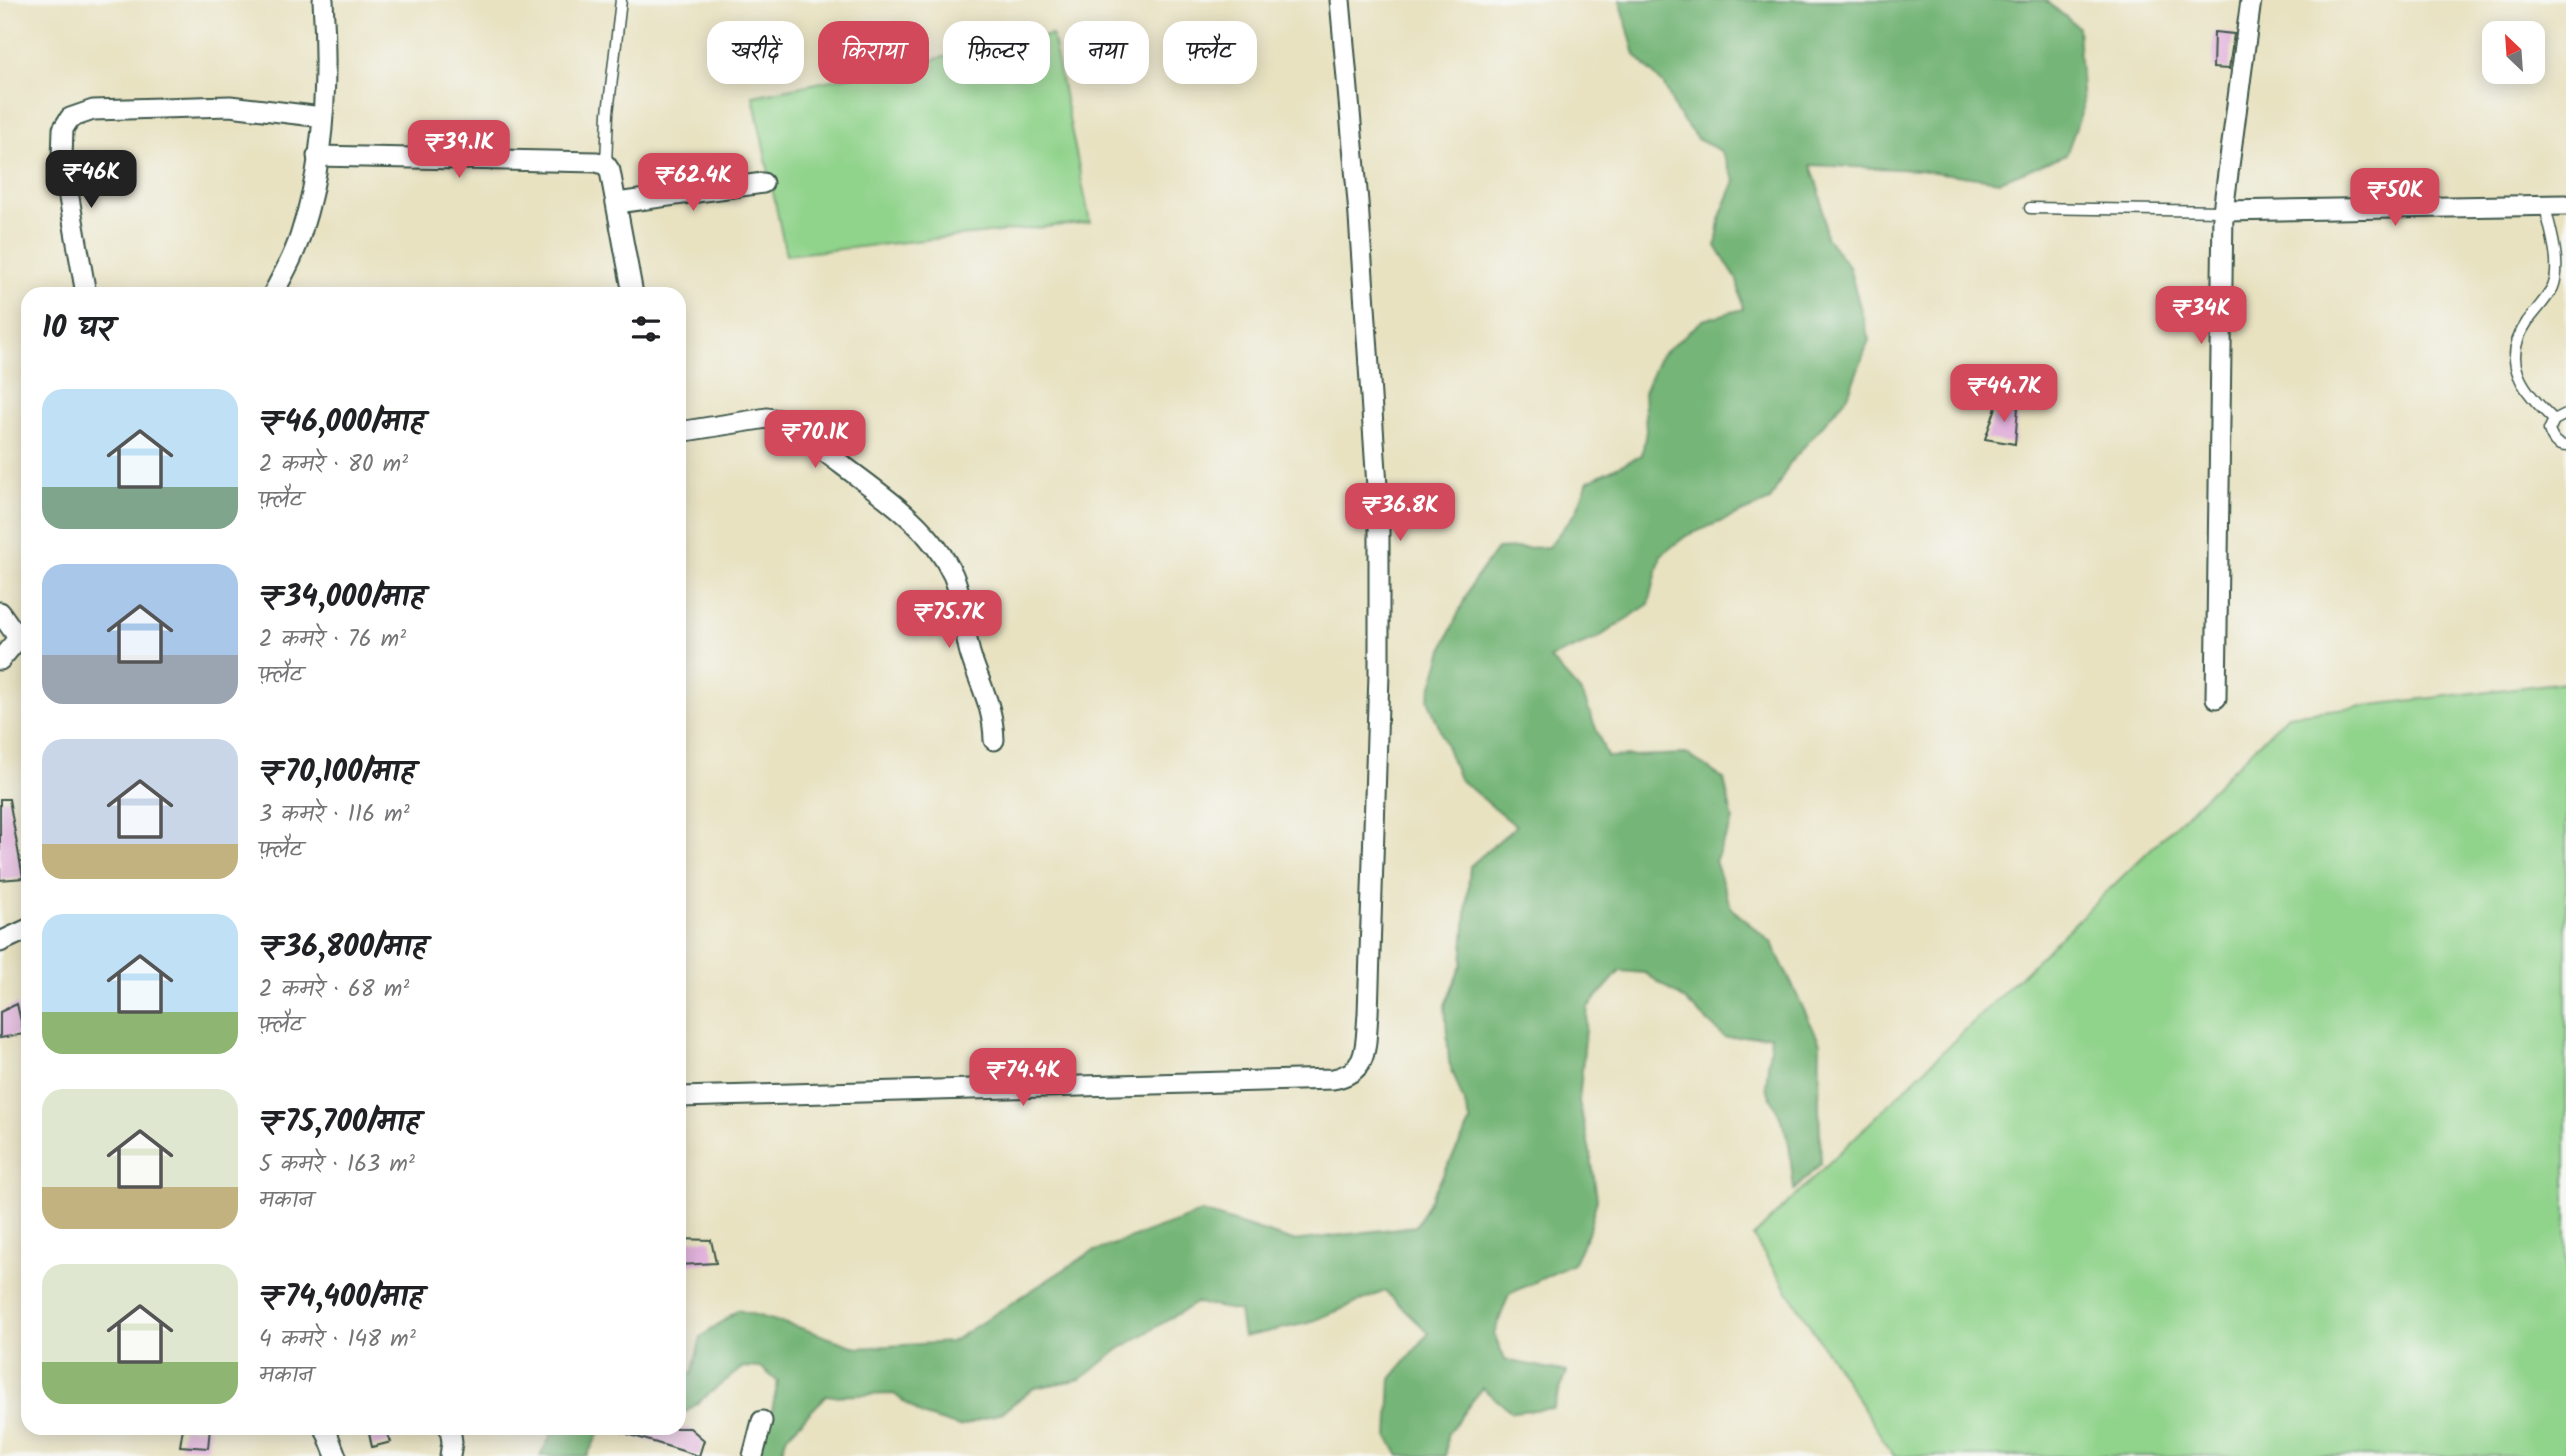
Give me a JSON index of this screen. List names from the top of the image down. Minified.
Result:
{"north":"top left","page":{"chip":["खरीदें","किराया","फ़िल्टर","नया","फ़्लैट"],"price":["₹39.1K","₹46K","₹62.4K","₹50K","₹34K","₹44.7K","₹70.1K","₹36.8K","₹75.7K","₹74.4K"],"heading":"10 घर","list":[{"name":"₹46,000/माह","note":"2 कमरे · 80 m² · फ़्लैट"},{"name":"₹34,000/माह","note":"2 कमरे · 76 m² · फ़्लैट"},{"name":"₹70,100/माह","note":"3 कमरे · 116 m² · फ़्लैट"},{"name":"₹36,800/माह","note":"2 कमरे · 68 m² · फ़्लैट"},{"name":"₹75,700/माह","note":"5 कमरे · 163 m² · मकान"},{"name":"₹74,400/माह","note":"4 कमरे · 148 m² · मकान"}]}}
